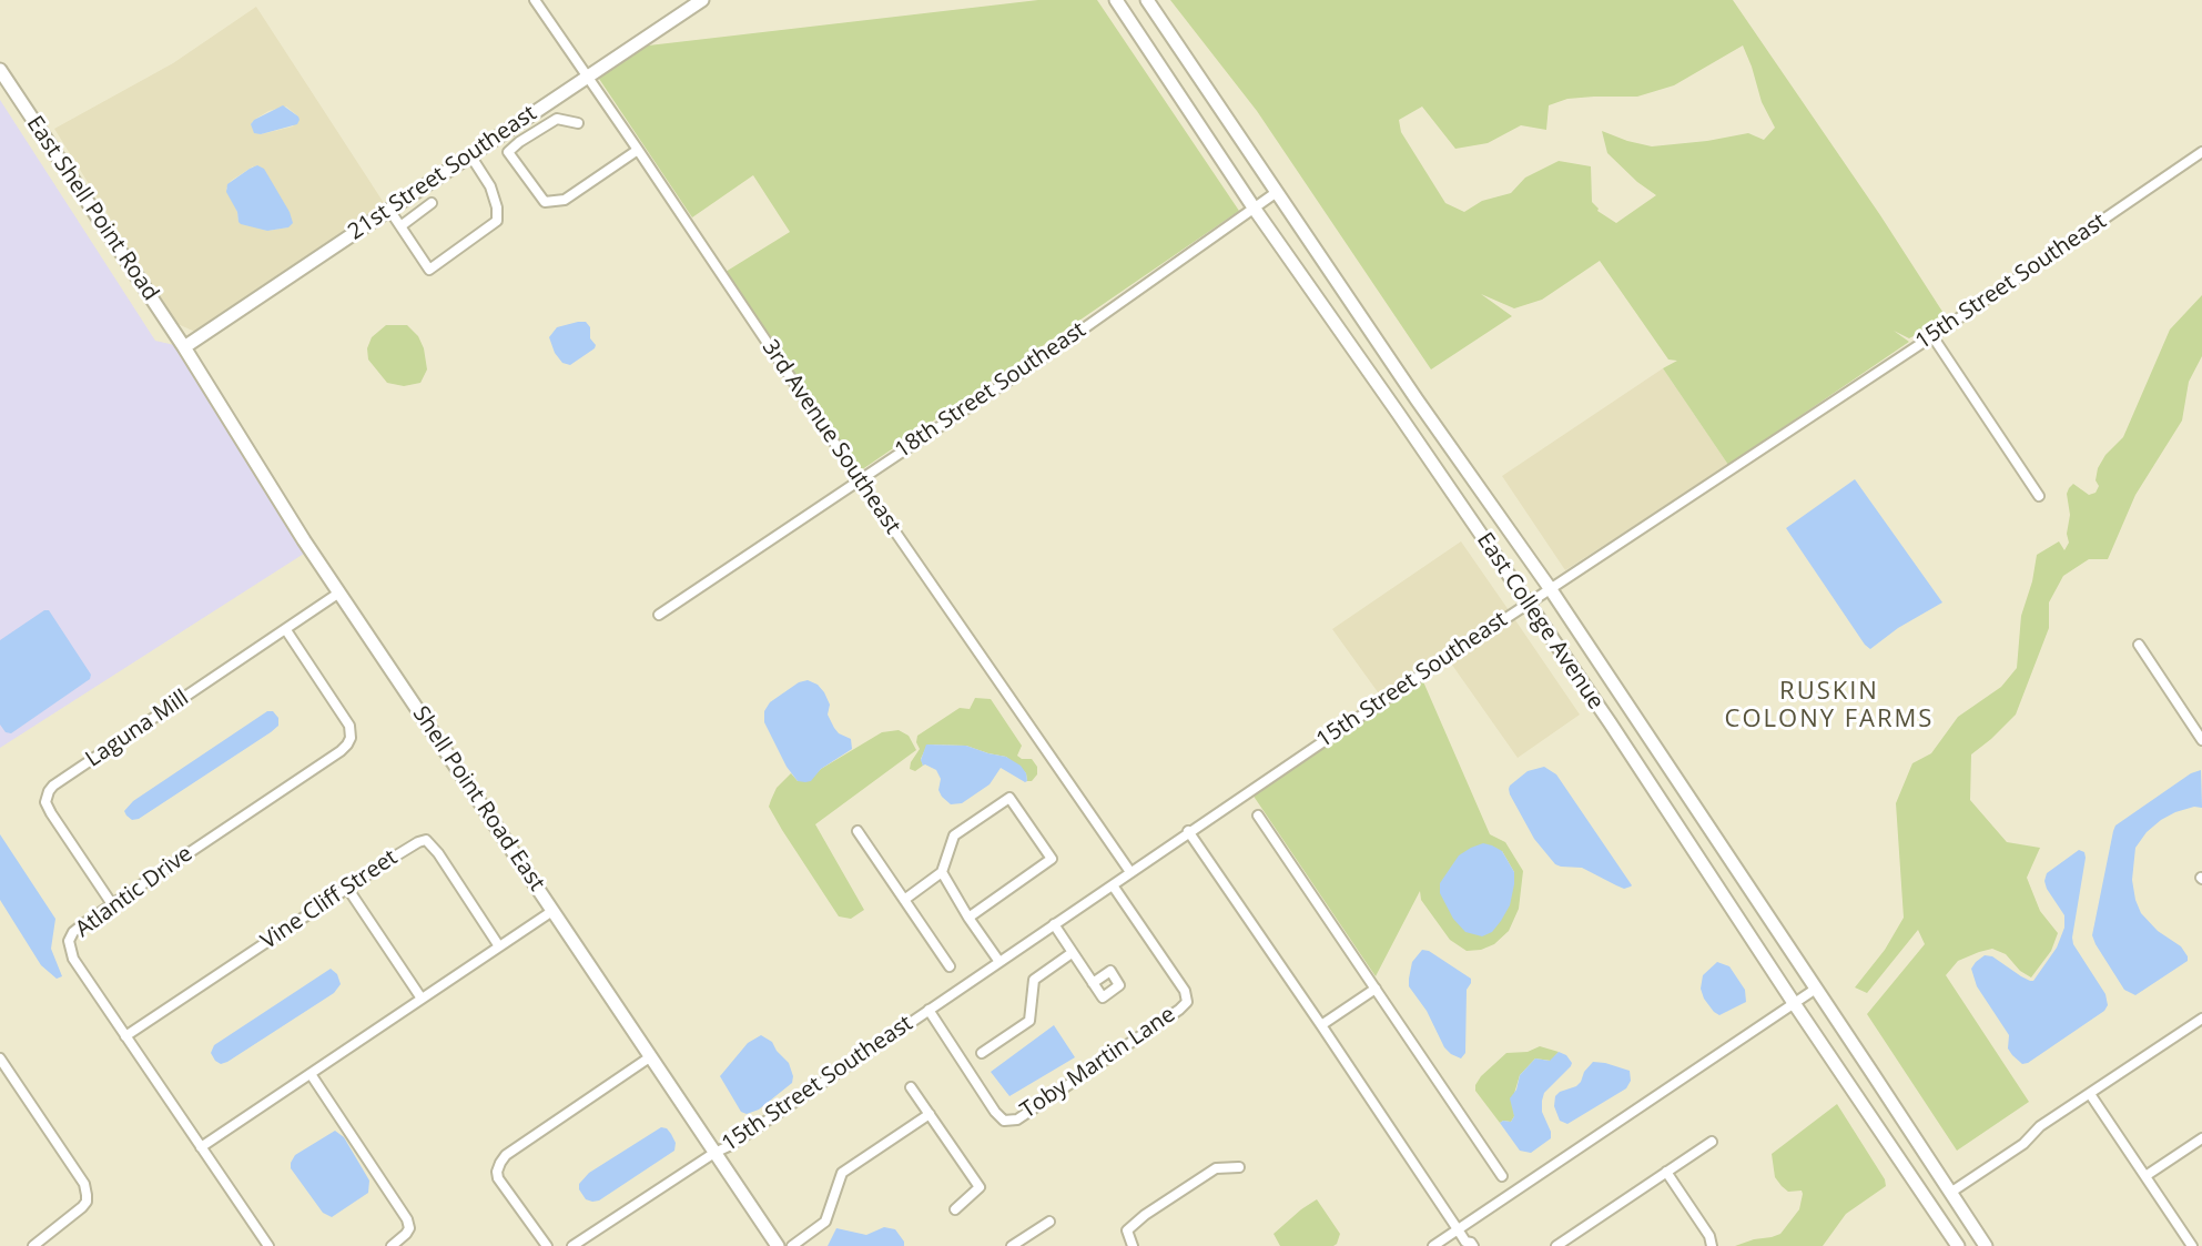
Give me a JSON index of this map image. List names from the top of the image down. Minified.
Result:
{"streets":{"main road":["21st Street Southeast","East Shell Point Road","East College Avenue","Shell Point Road East"],"street":["15th Street Southeast","18th Street Southeast","3rd Avenue Southeast","Laguna Mill","Atlantic Drive","Vine Cliff Street","Toby Martin Lane"]},"crossings":[["21st Street Southeast","East Shell Point Road"],["21st Street Southeast","3rd Avenue Southeast"],["21st Street Southeast","Shell Point Road East"],["East Shell Point Road","Shell Point Road East"],["15th Street Southeast","3rd Avenue Southeast"],["15th Street Southeast","East College Avenue"],["15th Street Southeast","Shell Point Road East"],["15th Street Southeast","Toby Martin Lane"],["18th Street Southeast","3rd Avenue Southeast"],["18th Street Southeast","East College Avenue"],["Laguna Mill","Shell Point Road East"],["Laguna Mill","Atlantic Drive"],["Atlantic Drive","Vine Cliff Street"]],"districts":["RUSKIN COLONY FARMS"]}
